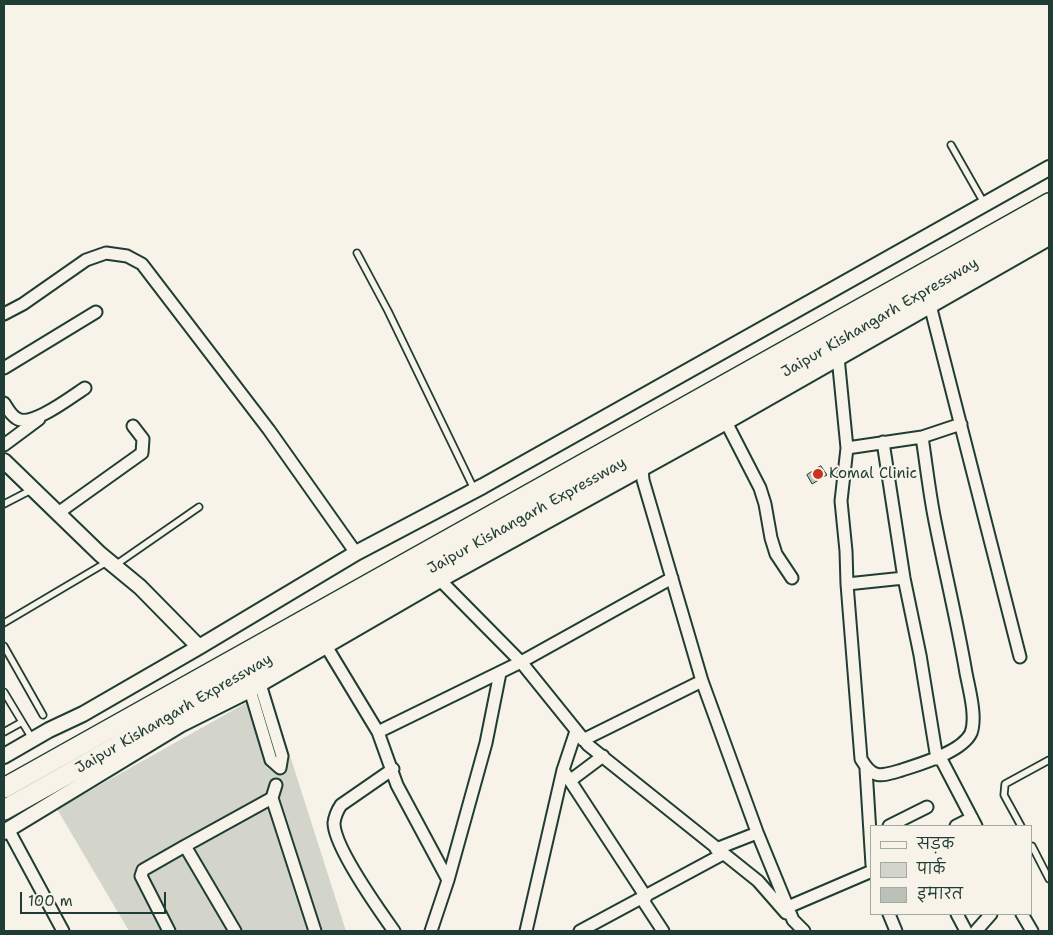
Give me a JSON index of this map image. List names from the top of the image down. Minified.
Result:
{"streets":{"highway":["Jaipur Kishangarh Expressway"]},"places":["Komal Clinic"],"legend":["सड़क","पार्क","इमारत"],"scale_bar":"100 m"}
